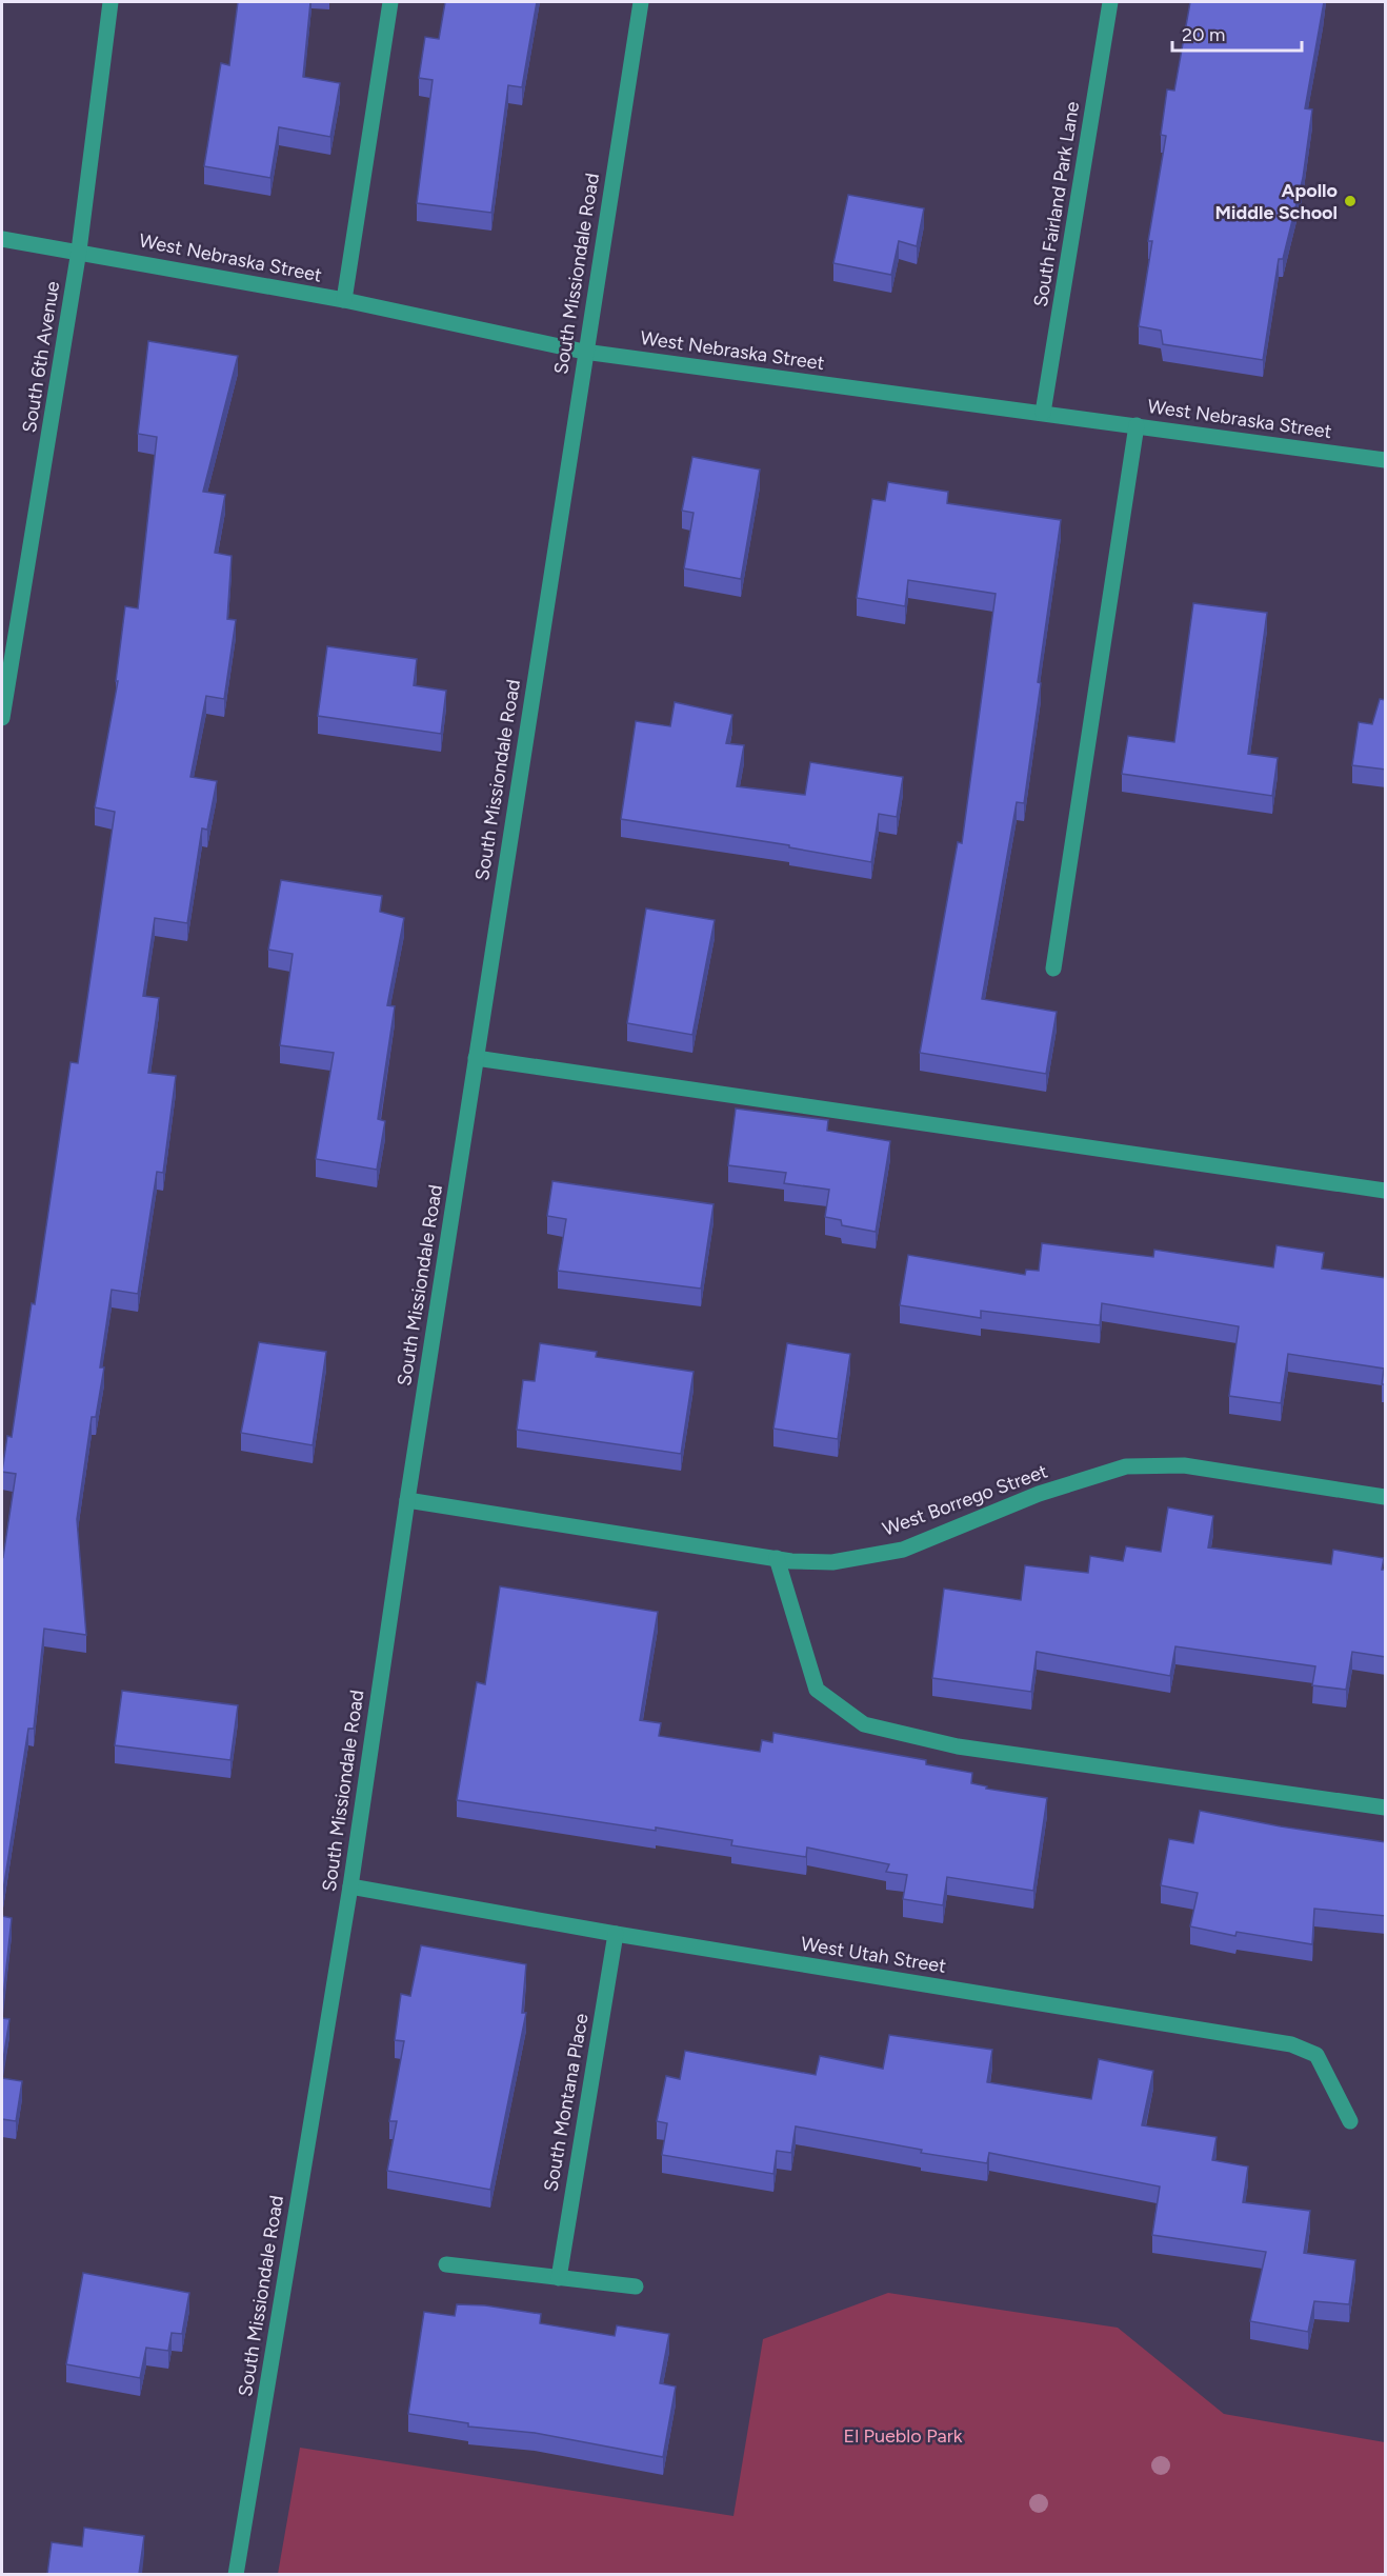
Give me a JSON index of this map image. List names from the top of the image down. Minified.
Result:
{"streets":{"street":["South Fairland Park Lane","West Nebraska Street","South Missiondale Road","South 6th Avenue","West Borrego Street","West Utah Street","South Montana Place"]},"crossings":[["South Fairland Park Lane","West Nebraska Street"],["West Nebraska Street","South Missiondale Road"],["West Nebraska Street","South 6th Avenue"],["South Missiondale Road","West Borrego Street"],["South Missiondale Road","West Utah Street"],["West Utah Street","South Montana Place"]],"parks":["El Pueblo Park"],"places":["Apollo Middle School"],"scale_bar":"20 m"}
